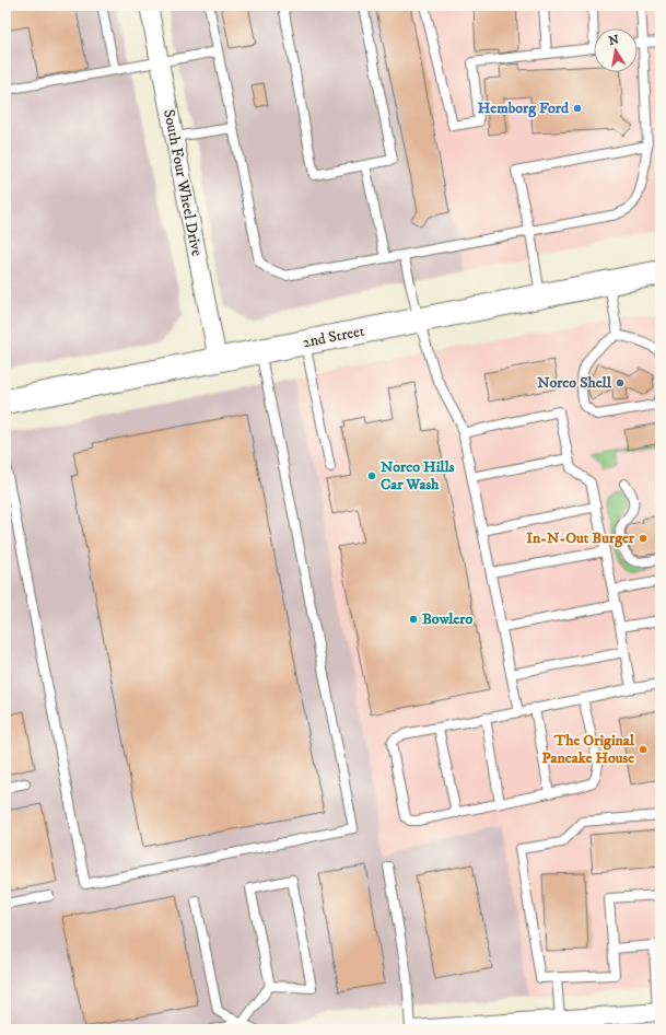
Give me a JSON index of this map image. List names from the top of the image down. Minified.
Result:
{"streets":{"main road":["2nd Street"],"street":["South Four Wheel Drive"]},"crossings":[["South Four Wheel Drive","2nd Street"]],"places":["Hemborg Ford","Norco Shell","Norco Hills Car Wash","In-N-Out Burger","Bowlero","The Original Pancake House"],"north":"top"}
